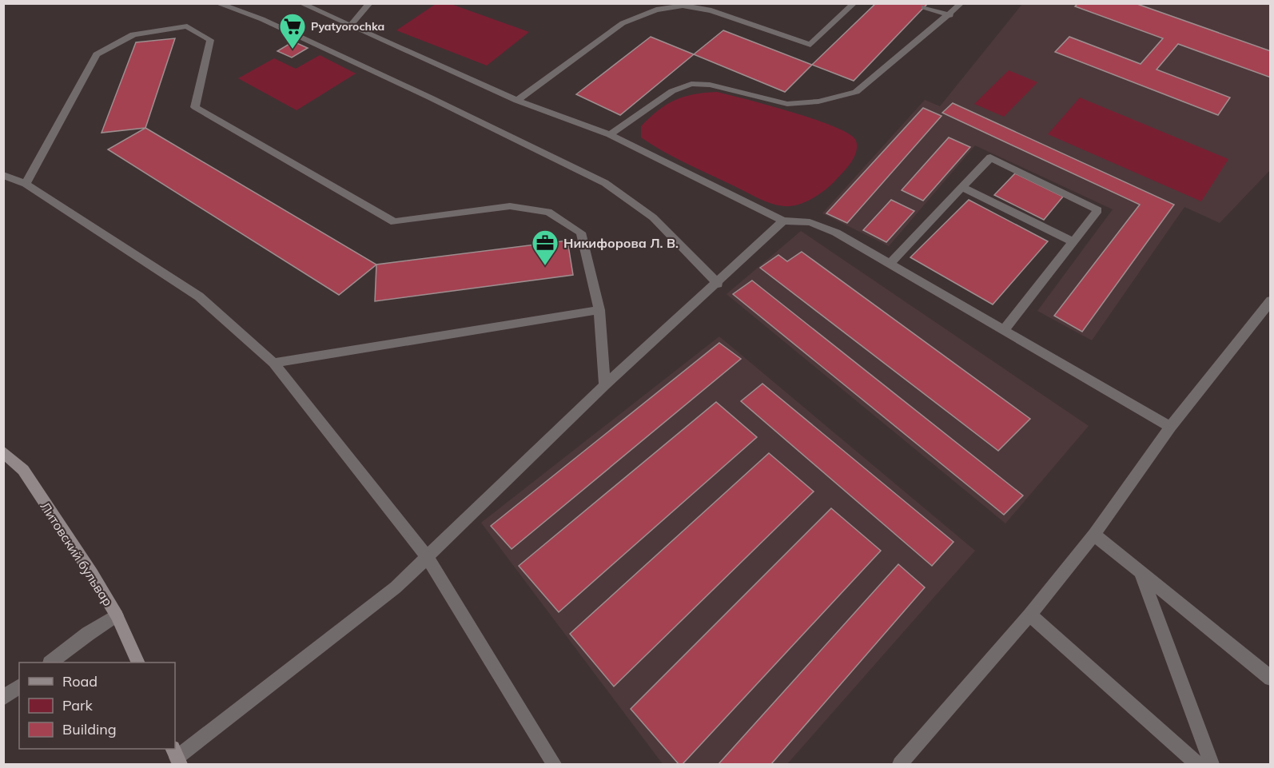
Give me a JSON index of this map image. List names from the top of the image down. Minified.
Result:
{"streets":{"main road":["Литовский бульвар"]},"places":{"supermarket":["Pyatyorochka"],"office":["Никифорова Л. В."]},"legend":["Road","Park","Building"]}
